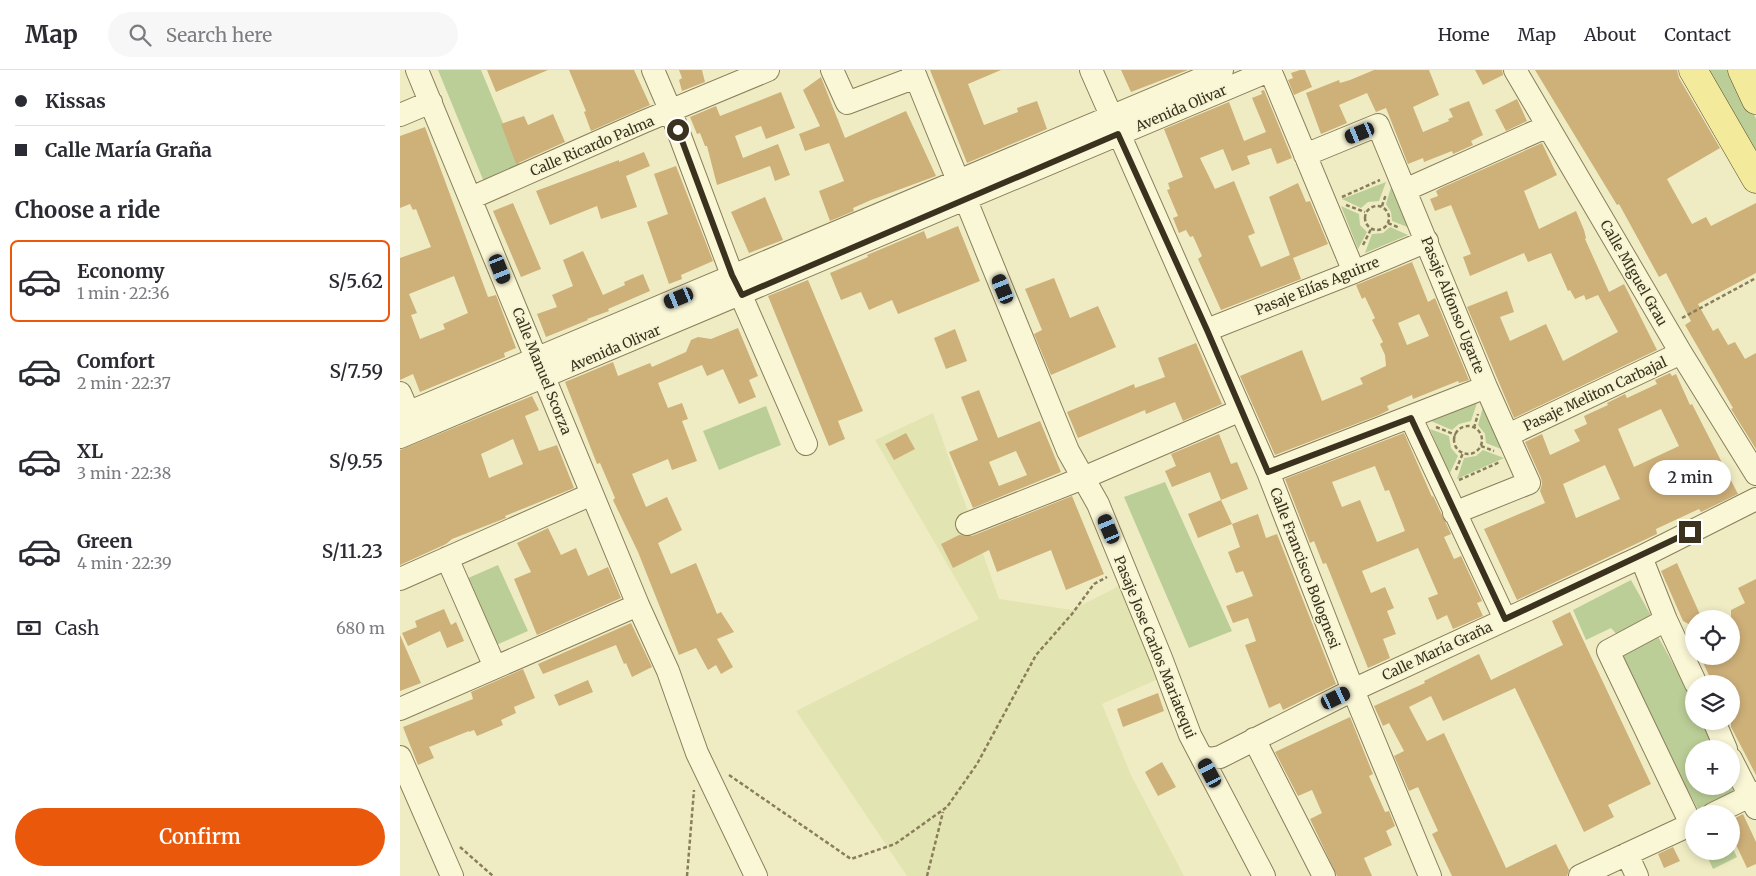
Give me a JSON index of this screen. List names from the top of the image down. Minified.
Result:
{"streets":{"street":["Avenida Olivar","Calle Ricardo Palma","Calle MIguel Grau","Pasaje Elías Aguirre","Pasaje Alfonso Ugarte","Calle Manuel Scorza","Pasaje Meliton Carbajal","Calle Francisco Bolognesi","Pasaje Jose Carlos Mariatequi","Calle María Graña"]},"crossings":[["Avenida Olivar","Calle Manuel Scorza"],["Avenida Olivar","Calle Francisco Bolognesi"],["Avenida Olivar","Pasaje Jose Carlos Mariatequi"],["Calle Ricardo Palma","Calle Manuel Scorza"],["Calle MIguel Grau","Pasaje Meliton Carbajal"],["Pasaje Elías Aguirre","Pasaje Alfonso Ugarte"],["Pasaje Elías Aguirre","Calle Francisco Bolognesi"],["Pasaje Alfonso Ugarte","Pasaje Meliton Carbajal"],["Calle Francisco Bolognesi","Calle María Graña"]],"page":{"header":"Map","search":"Search here","nav":["Home","Map","About","Contact"],"banner":["Kissas","Calle María Graña"],"heading":"Choose a ride","list":[{"name":"Economy","note":"1 min · 22:36","value":"S/5.62"},{"name":"Comfort","note":"2 min · 22:37","value":"S/7.59"},{"name":"XL","note":"3 min · 22:38","value":"S/9.55"},{"name":"Green","note":"4 min · 22:39","value":"S/11.23"}],"bubble":"2 min","pay":["Cash","680 m"],"map_buttons":["+","−"],"buttons":"Confirm"}}
